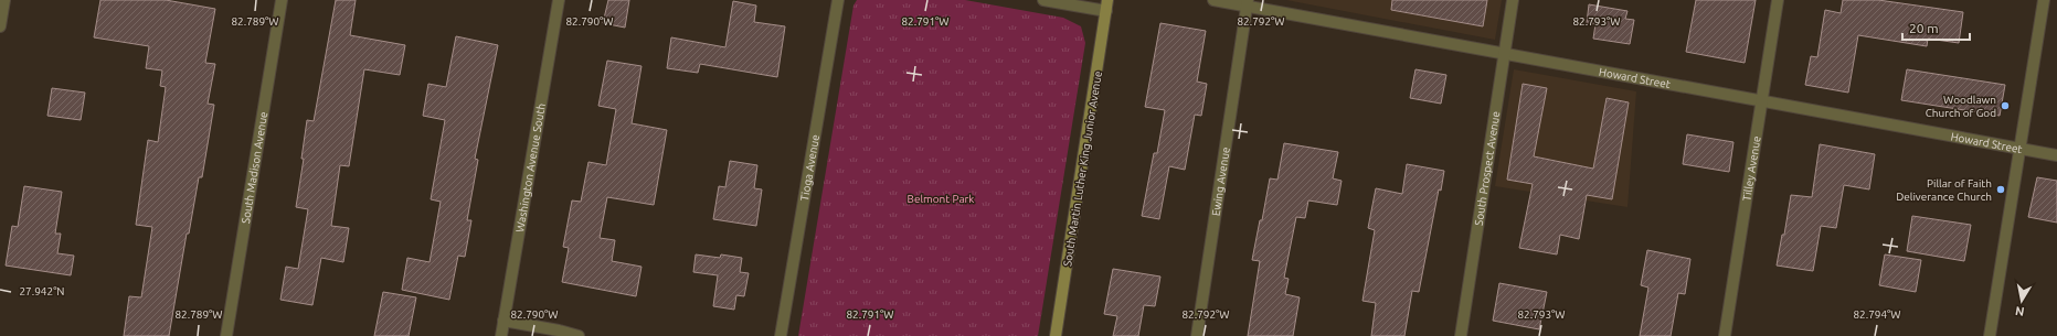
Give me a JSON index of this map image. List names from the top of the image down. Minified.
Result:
{"streets":{"street":["Howard Street","South Madison Avenue","Washington Avenue South","Tioga Avenue","South Prospect Avenue","Tilley Avenue","South Martin Luther King Junior Avenue","Ewing Avenue"]},"crossings":[["Howard Street","South Prospect Avenue"],["Howard Street","Tilley Avenue"],["Howard Street","Ewing Avenue"]],"parks":["Belmont Park"],"places":["Woodlawn Church of God","Pillar of Faith Deliverance Church"],"scale_bar":"20 m","north":"bottom","coordinates":["82.789°W","82.790°W","82.791°W","82.792°W","82.793°W","27.942°N","82.794°W"]}
